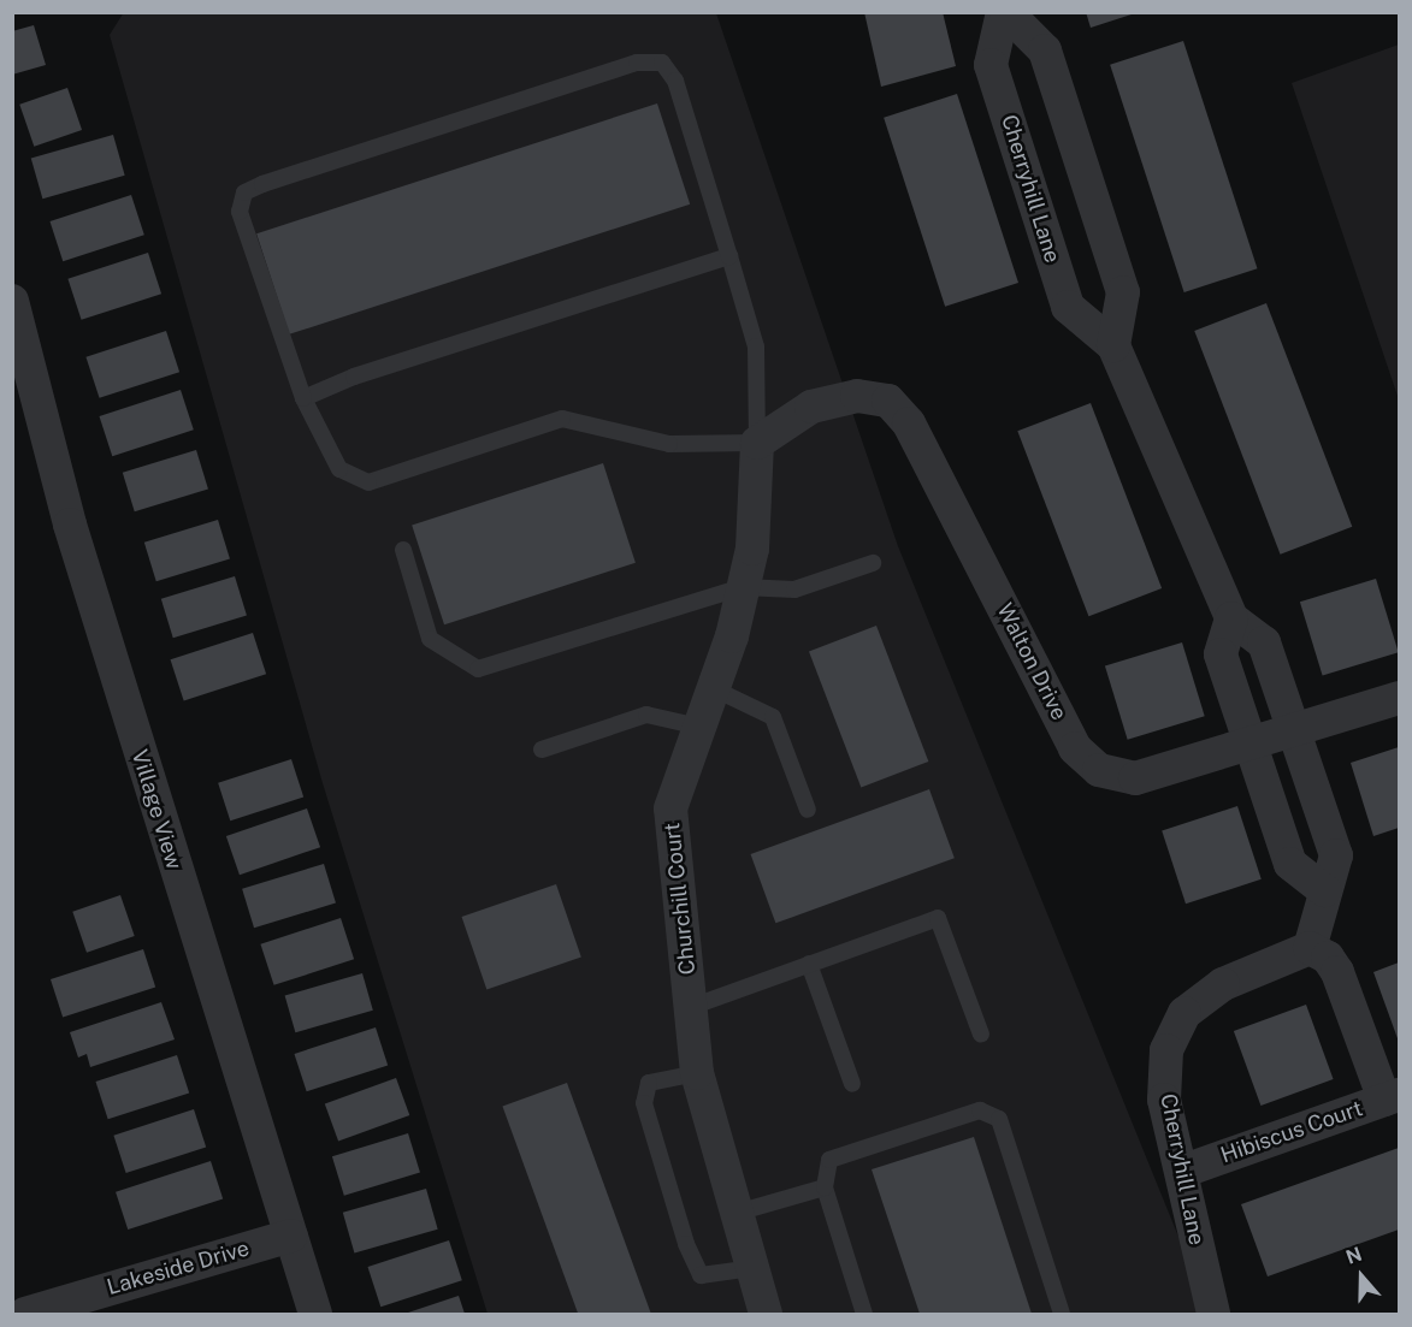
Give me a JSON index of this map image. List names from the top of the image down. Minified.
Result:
{"streets":{"street":["Cherryhill Lane","Walton Drive","Village View","Churchill Court","Hibiscus Court","Lakeside Drive"]},"crossings":[["Cherryhill Lane","Hibiscus Court"],["Walton Drive","Churchill Court"],["Village View","Lakeside Drive"]],"north":"top"}
